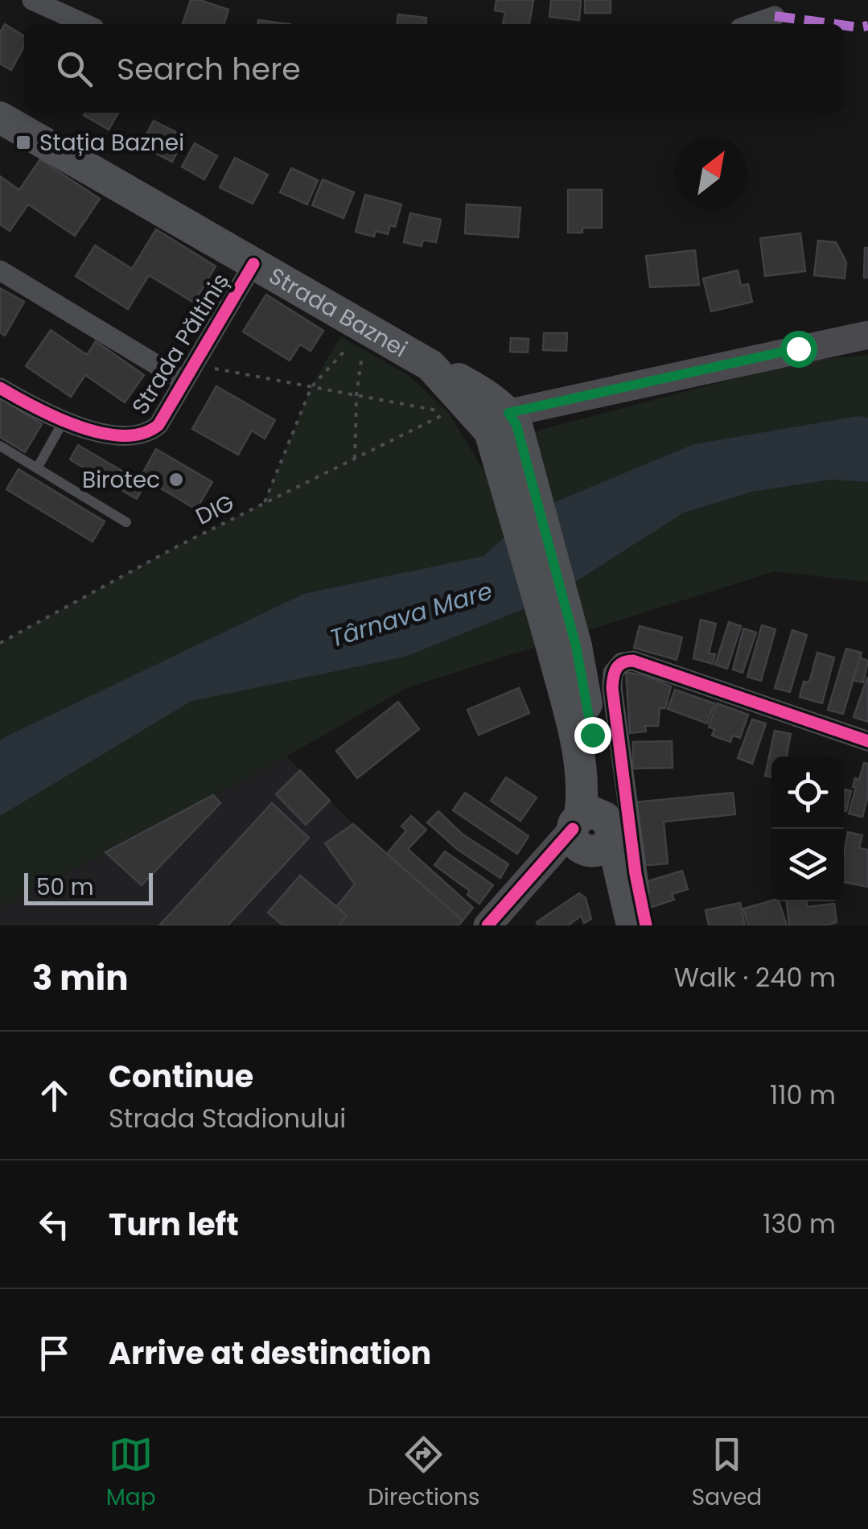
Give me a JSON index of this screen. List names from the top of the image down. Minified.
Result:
{"streets":{"main road":["Strada Baznei"],"street":["Strada Păltiniș"],"path":["DIG"]},"crossings":[["Strada Baznei","Strada Păltiniș"]],"water":["Târnava Mare"],"places":{"transit":["Stația Baznei"],"other":["Birotec"]},"scale_bar":"50 m","north":"top right","page":{"search":"Search here","scale":"50 m","heading":["3 min","Walk · 240 m"],"list":[["Continue","Strada Stadionului","110 m"],["Turn left","130 m"],"Arrive at destination"],"nav":["Map","Directions","Saved"]}}
